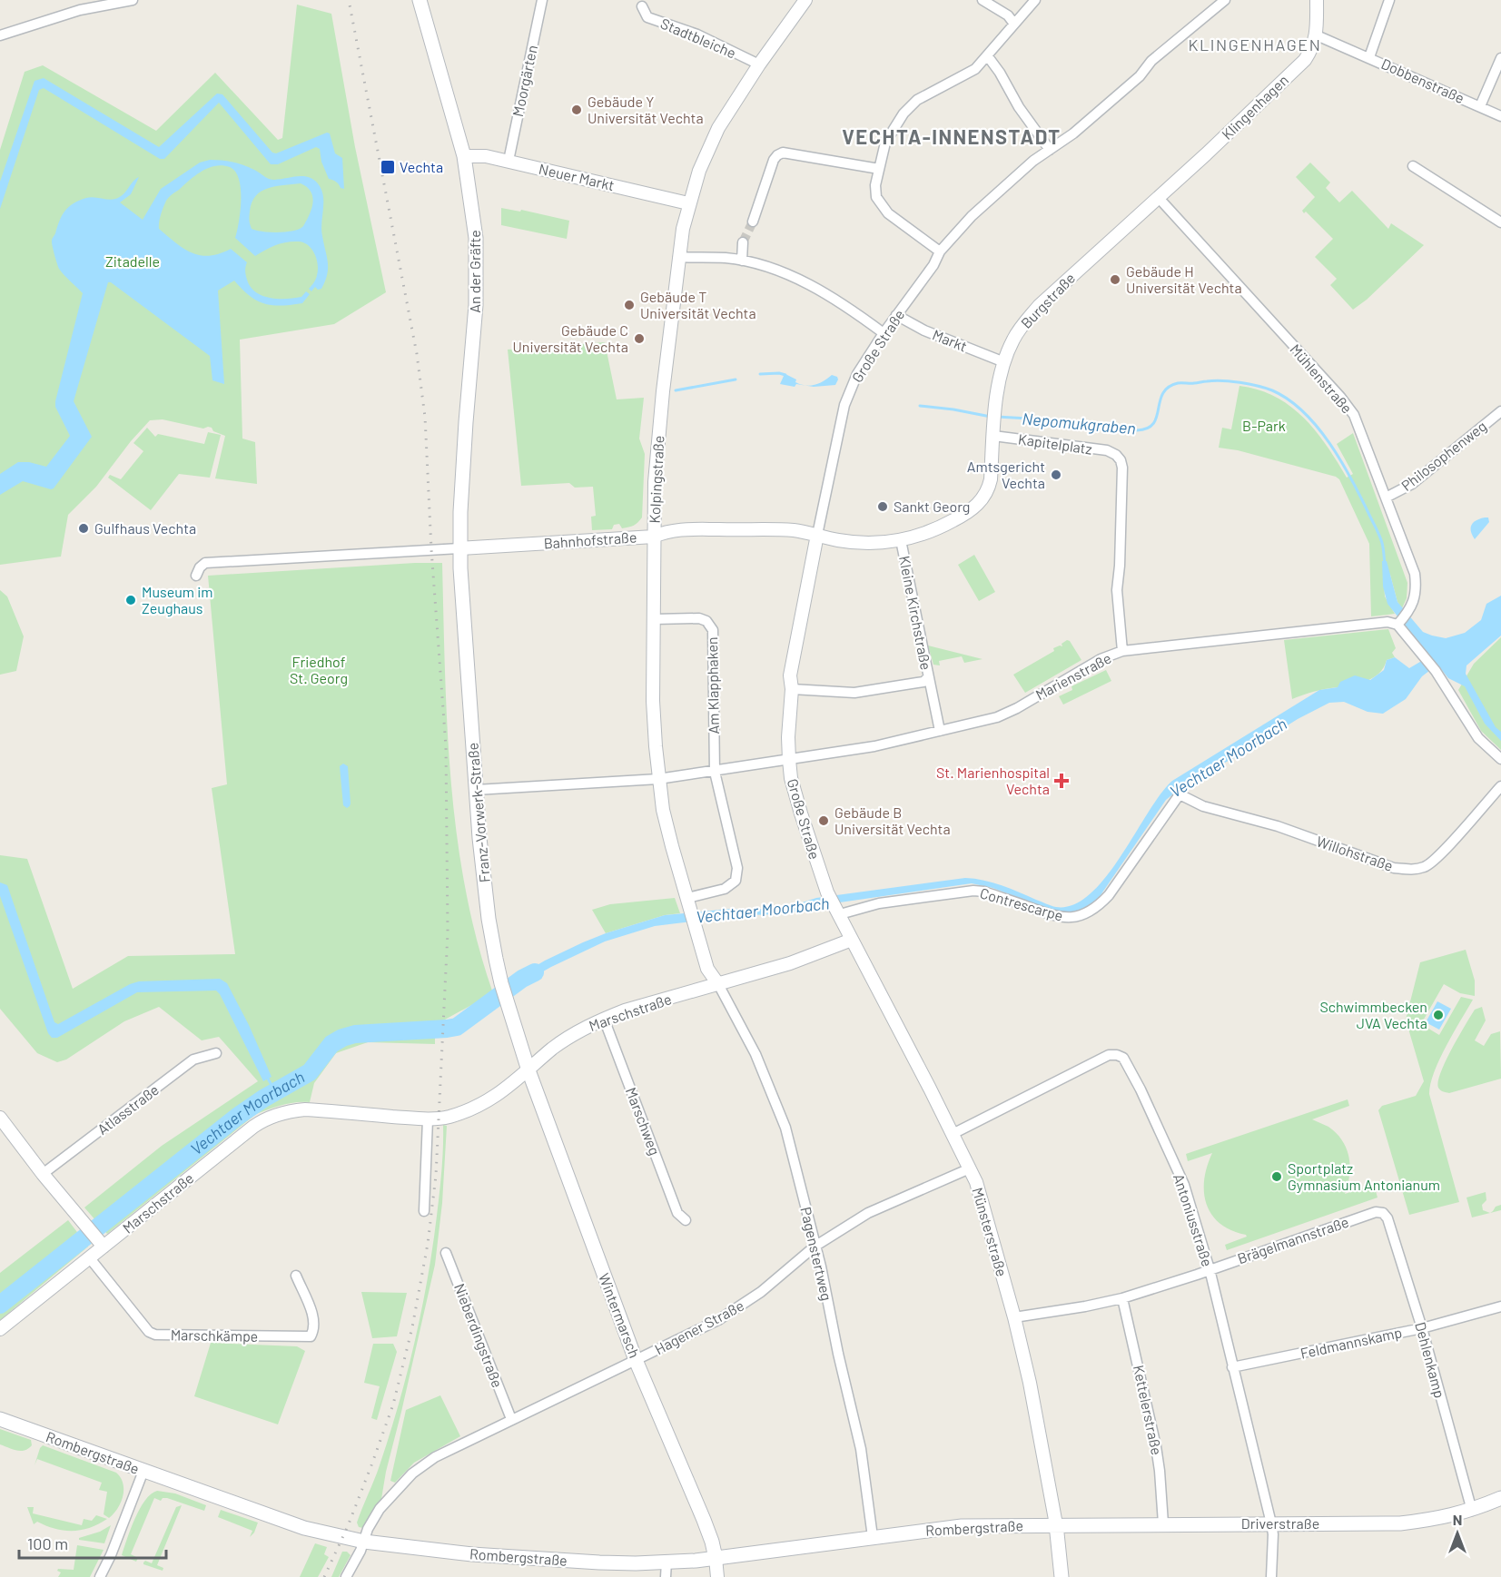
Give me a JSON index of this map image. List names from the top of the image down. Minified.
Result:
{"streets":{"main road":["An der Gräfte","Franz-Vorwerk-Straße","Münsterstraße","Wintermarsch","Rombergstraße","Driverstraße"],"street":["Stadtbleiche","Moorgärten","Dobbenstraße","Klingenhagen","Neuer Markt","Burgstraße","Markt","Große Straße","Mühlenstraße","Kapitelplatz","Philosophenweg","Kolpingstraße","Bahnhofstraße","Kleine Kirchstraße","Marienstraße","Am Klapphaken","Willohstraße","Contrescarpe","Marschstraße","Atlasstraße","Marschweg","Antoniusstraße","Brägelmannstraße","Pagenstertweg","Hagener Straße","Marschkämpe","Nieberdingstraße","Feldmannskamp","Dehlenkamp","Kettelerstraße"]},"crossings":[["Stadtbleiche","Kolpingstraße"],["Moorgärten","Neuer Markt"],["Dobbenstraße","Klingenhagen"],["Klingenhagen","Burgstraße"],["Klingenhagen","Mühlenstraße"],["Neuer Markt","An der Gräfte"],["Neuer Markt","Kolpingstraße"],["An der Gräfte","Bahnhofstraße"],["An der Gräfte","Franz-Vorwerk-Straße"],["Burgstraße","Markt"],["Burgstraße","Mühlenstraße"],["Burgstraße","Kapitelplatz"],["Burgstraße","Bahnhofstraße"],["Burgstraße","Kleine Kirchstraße"],["Markt","Große Straße"],["Große Straße","Bahnhofstraße"],["Große Straße","Kleine Kirchstraße"],["Große Straße","Marienstraße"],["Große Straße","Contrescarpe"],["Große Straße","Münsterstraße"],["Mühlenstraße","Philosophenweg"],["Mühlenstraße","Marienstraße"],["Kapitelplatz","Marienstraße"],["Kolpingstraße","Bahnhofstraße"],["Kolpingstraße","Am Klapphaken"],["Kolpingstraße","Marschstraße"],["Kolpingstraße","Pagenstertweg"],["Bahnhofstraße","Kleine Kirchstraße"],["Bahnhofstraße","Franz-Vorwerk-Straße"],["Franz-Vorwerk-Straße","Marschstraße"],["Franz-Vorwerk-Straße","Wintermarsch"],["Willohstraße","Contrescarpe"],["Contrescarpe","Münsterstraße"],["Marschstraße","Marschweg"],["Marschstraße","Münsterstraße"],["Marschstraße","Pagenstertweg"],["Marschstraße","Wintermarsch"],["Marschstraße","Marschkämpe"],["Antoniusstraße","Münsterstraße"],["Antoniusstraße","Brägelmannstraße"],["Antoniusstraße","Feldmannskamp"],["Antoniusstraße","Driverstraße"],["Münsterstraße","Brägelmannstraße"],["Münsterstraße","Hagener Straße"],["Münsterstraße","Rombergstraße"],["Münsterstraße","Driverstraße"],["Brägelmannstraße","Dehlenkamp"],["Brägelmannstraße","Kettelerstraße"],["Pagenstertweg","Hagener Straße"],["Pagenstertweg","Rombergstraße"],["Wintermarsch","Hagener Straße"],["Wintermarsch","Rombergstraße"],["Hagener Straße","Nieberdingstraße"],["Hagener Straße","Rombergstraße"],["Feldmannskamp","Dehlenkamp"],["Dehlenkamp","Driverstraße"],["Kettelerstraße","Driverstraße"],["Rombergstraße","Driverstraße"]],"districts":["KLINGENHAGEN","VECHTA-INNENSTADT"],"water":["Nepomukgraben","Vechtaer Moorbach"],"parks":["Zitadelle","B-Park","Friedhof St. Georg"],"places":{"other":["Gebäude Y Universität Vechta","Gebäude H Universität Vechta","Gebäude T Universität Vechta","Gebäude C Universität Vechta","Amtsgericht Vechta","Sankt Georg","Gulfhaus Vechta","Museum im Zeughaus","Gebäude B Universität Vechta","Schwimmbecken JVA Vechta","Sportplatz Gymnasium Antonianum"],"transit":["Vechta"],"health":["St. Marienhospital Vechta"]},"scale_bar":"100 m","north":"top"}
